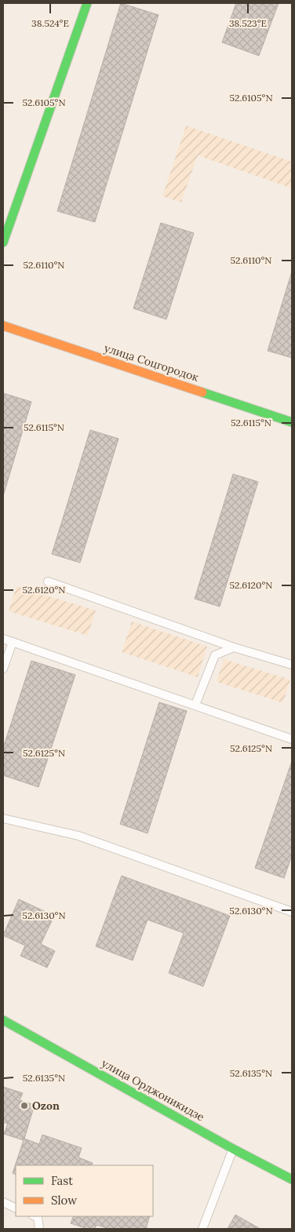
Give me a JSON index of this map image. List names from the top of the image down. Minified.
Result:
{"streets":{"street":["улица Соцгородок","улица Орджоникидзе"]},"places":["Ozon"],"legend":["Fast","Slow"],"coordinates":["38.524°E","38.523°E","52.6105°N","52.6110°N","52.6115°N","52.6120°N","52.6125°N","52.6130°N","52.6135°N"]}
